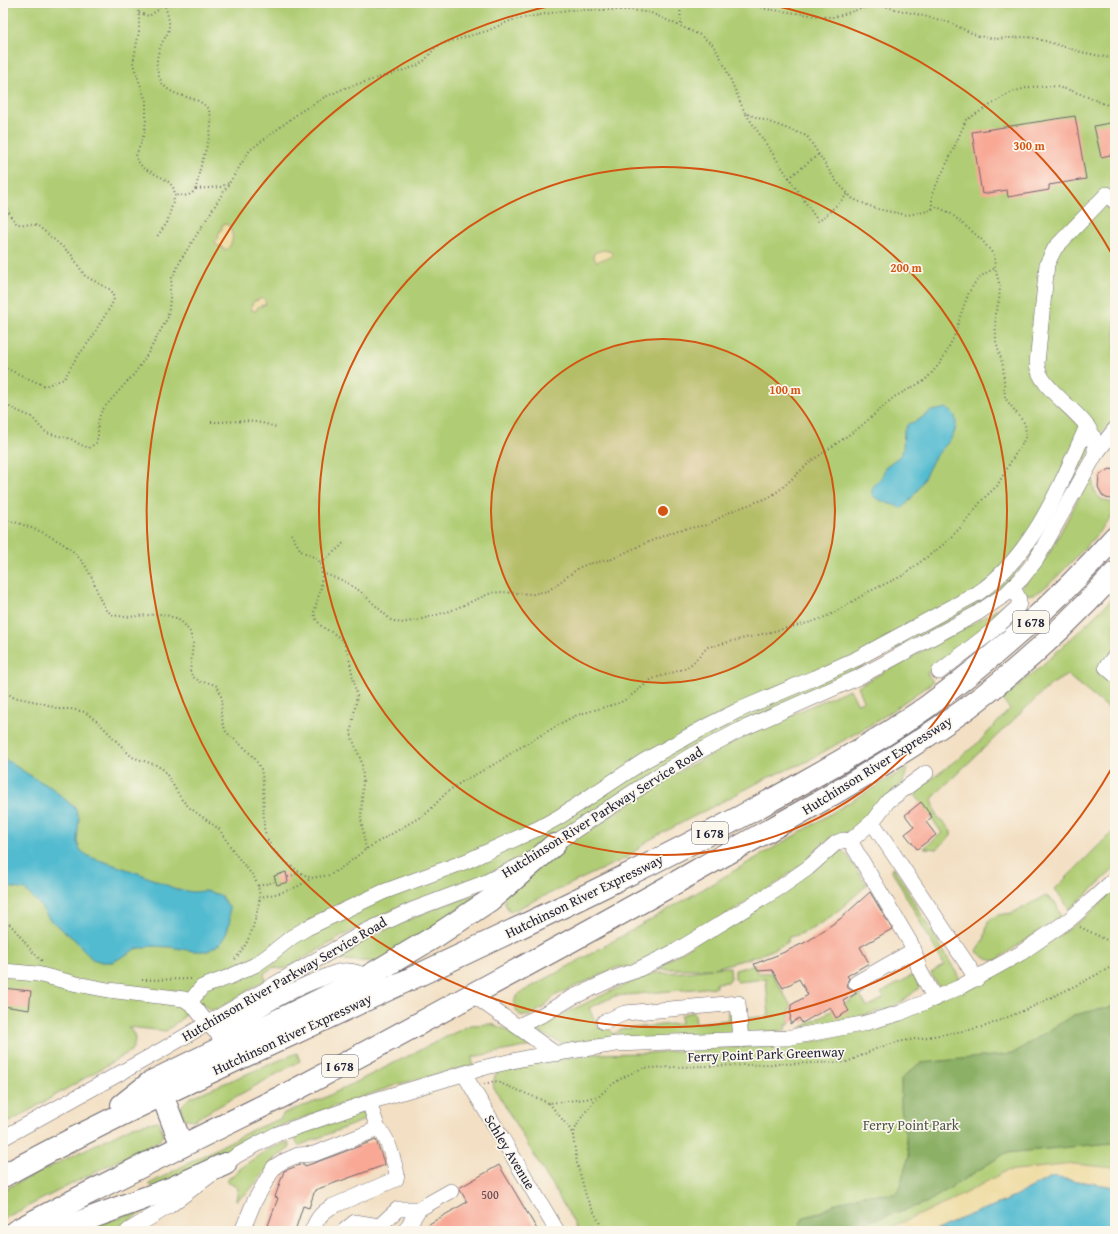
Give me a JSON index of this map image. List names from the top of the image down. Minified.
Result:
{"streets":{"highway":["I 678","Hutchinson River Expressway"],"street":["Hutchinson River Parkway Service Road","Schley Avenue"],"path":["Ferry Point Park Greenway"]},"parks":["Ferry Point Park"],"house_numbers":["500"],"rings":["300 m","200 m","100 m"]}
